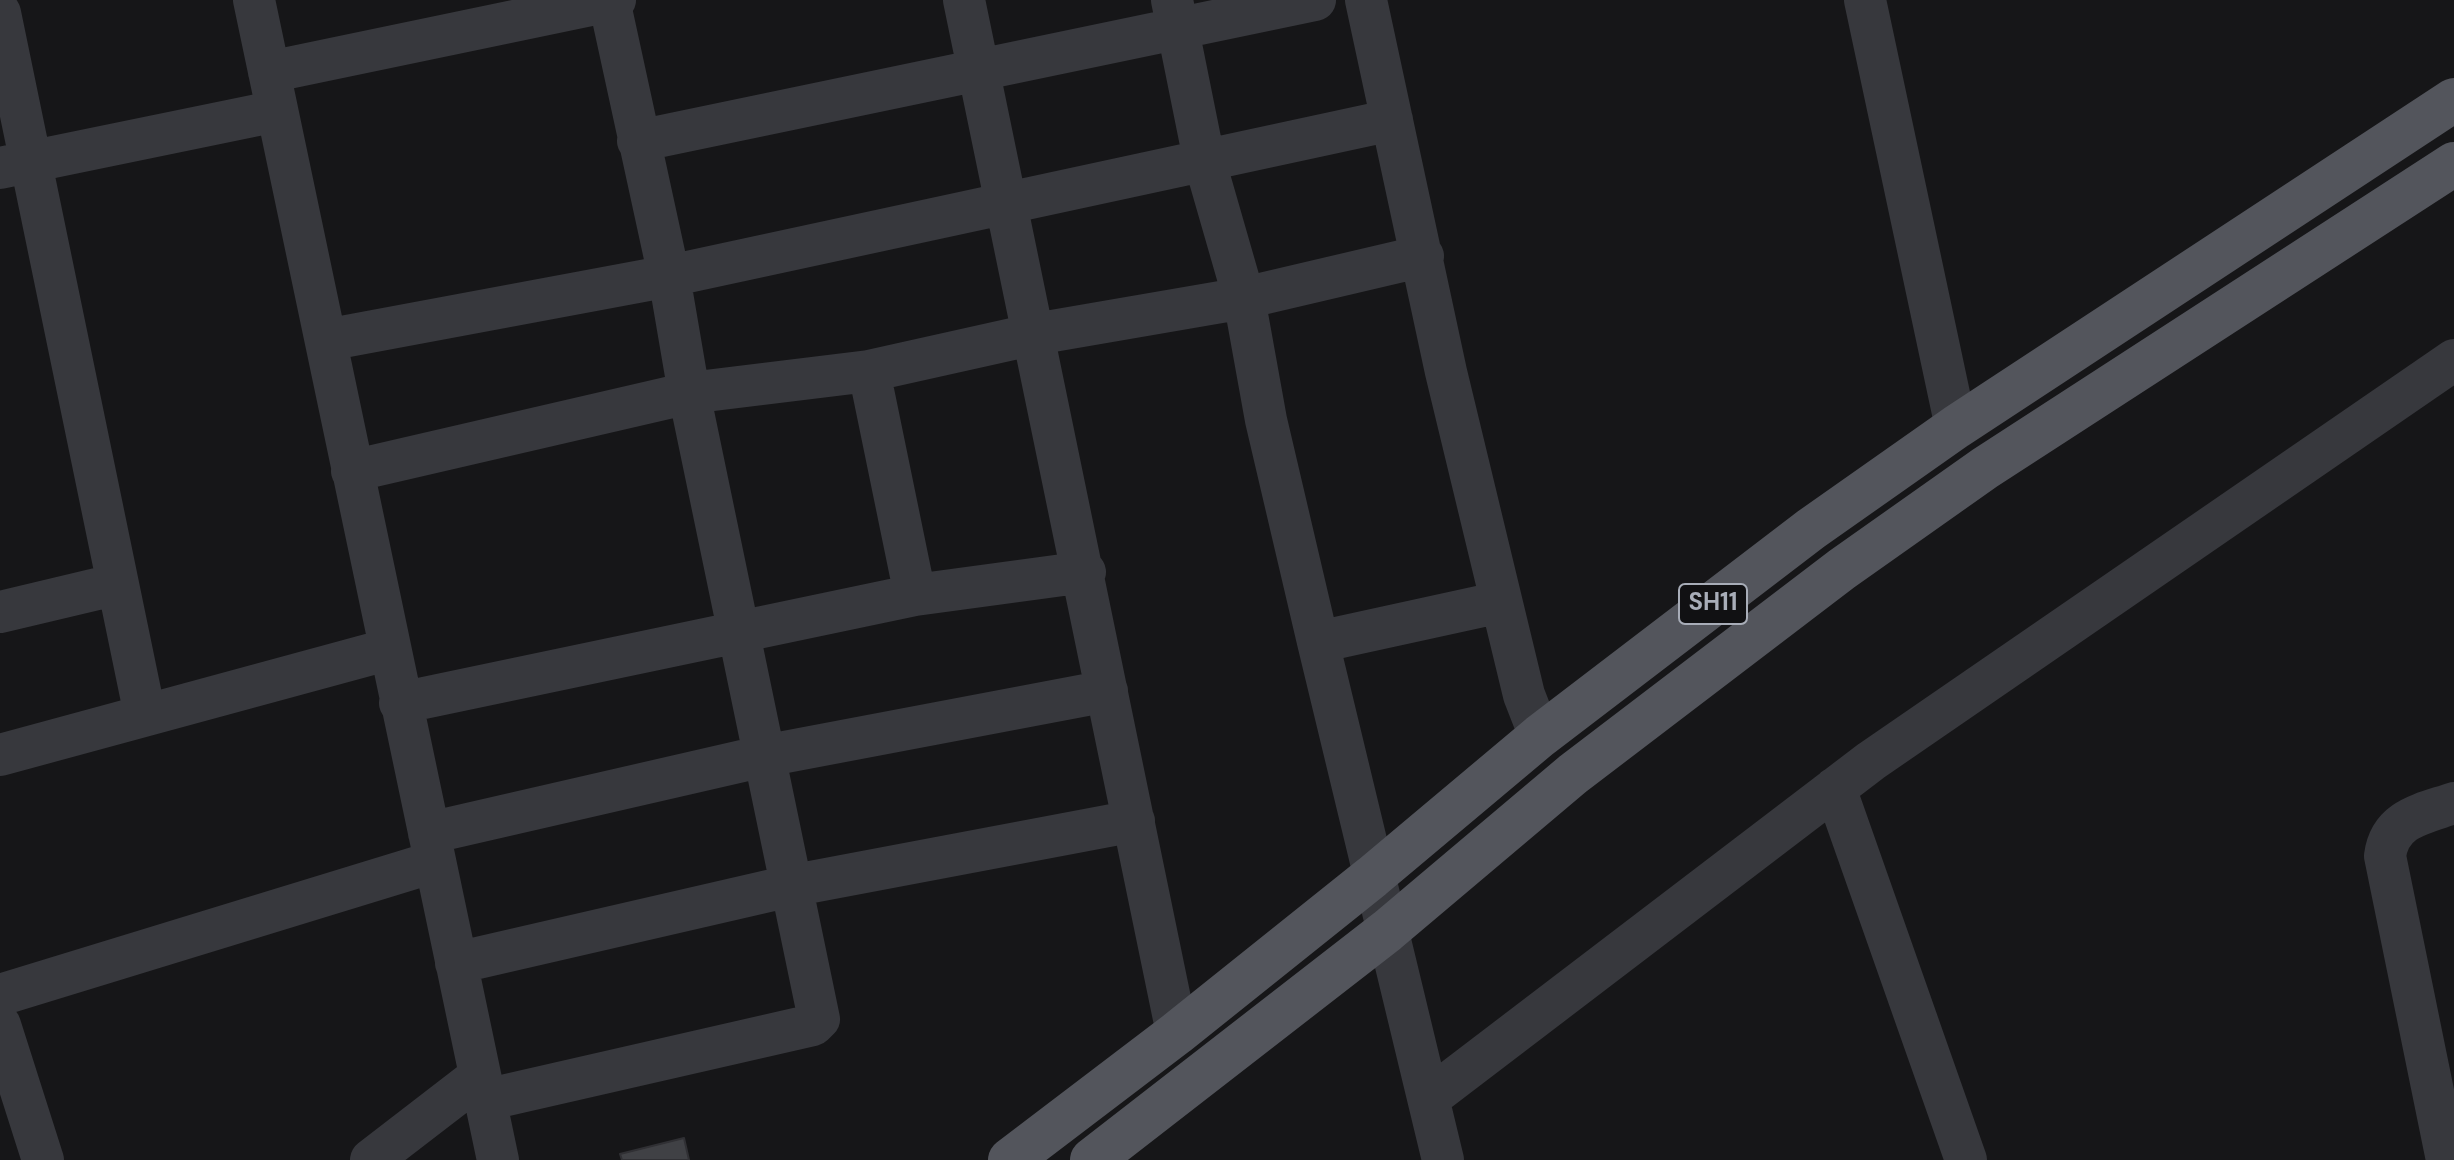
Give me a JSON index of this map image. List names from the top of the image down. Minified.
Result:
{"streets":{"main road":["SH11"]}}
